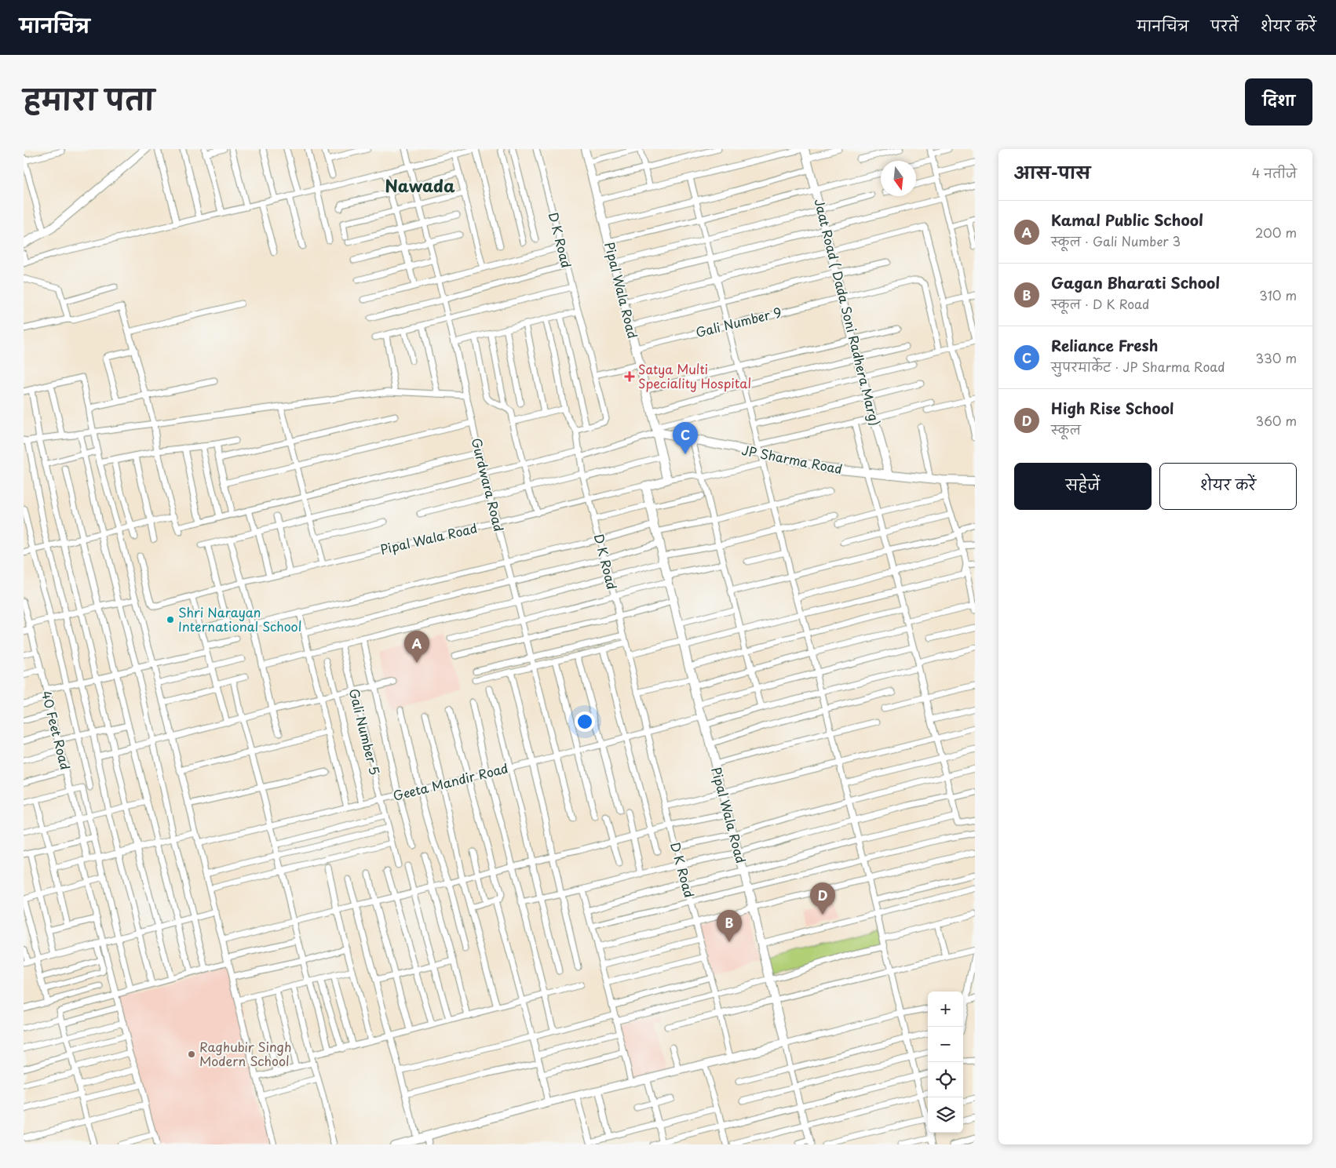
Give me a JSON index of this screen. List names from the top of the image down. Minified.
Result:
{"streets":{"street":["D K Road","Pipal Wala Road","Jaat Road ( Dada Soni Radhera Marg)","Gali Number 9","JP Sharma Road","Gurdwara Road","40 Feet Road","Gali Number 5","Geeta Mandir Road"]},"crossings":[["D K Road","Pipal Wala Road"],["D K Road","Geeta Mandir Road"],["Pipal Wala Road","Gali Number 9"],["Pipal Wala Road","JP Sharma Road"],["Pipal Wala Road","Gurdwara Road"],["Pipal Wala Road","Geeta Mandir Road"],["Jaat Road ( Dada Soni Radhera Marg)","Gali Number 9"],["Jaat Road ( Dada Soni Radhera Marg)","JP Sharma Road"],["Gurdwara Road","Geeta Mandir Road"],["Gali Number 5","Geeta Mandir Road"]],"districts":["Nawada"],"places":{"health":["Satya Multi Speciality Hospital"],"other":["Shri Narayan International School","Raghubir Singh Modern School"]},"north":"bottom","page":{"header":"मानचित्र","nav":["मानचित्र","परतें","शेयर करें"],"title":"हमारा पता","buttons":["दिशा",["सहेजें","शेयर करें"]],"heading":["आस-पास","4 नतीजे"],"list":[{"mark":"A","name":"Kamal Public School","note":"स्कूल · Gali Number 3","value":"200 m"},{"mark":"B","name":"Gagan Bharati School","note":"स्कूल · D K Road","value":"310 m"},{"mark":"C","name":"Reliance Fresh","note":"सुपरमार्केट · JP Sharma Road","value":"330 m"},{"mark":"D","name":"High Rise School","note":"स्कूल","value":"360 m"}],"pins":["C","A","D","B"],"map_buttons":["+","−"]}}
